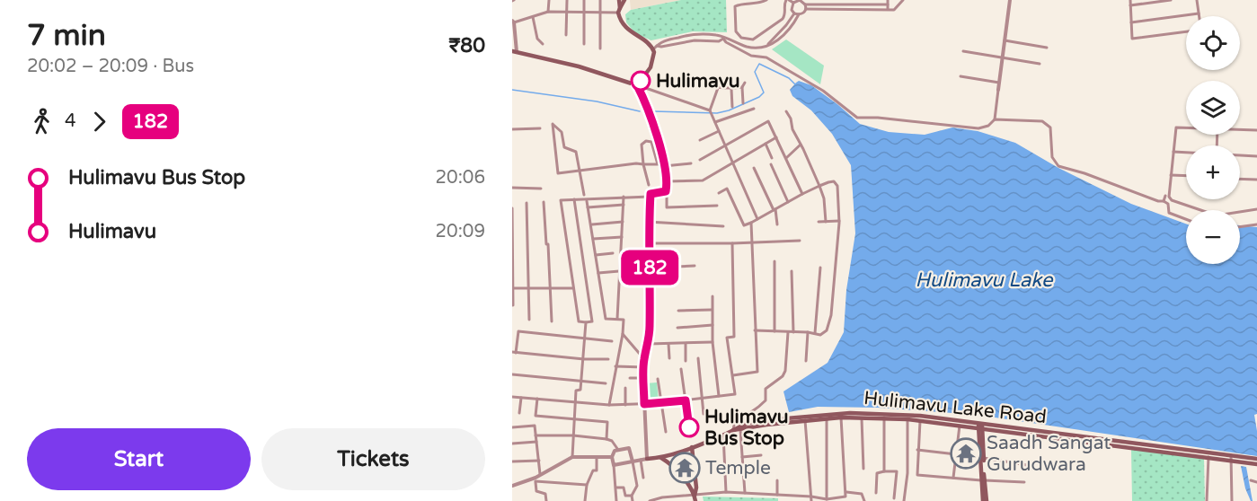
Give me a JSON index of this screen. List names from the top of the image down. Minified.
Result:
{"streets":{"main road":["Hulimavu Lake Road"]},"water":["Hulimavu Lake"],"places":{"other":["Hulimavu","Hulimavu Bus Stop"],"temple":["Saadh Sangat Gurudwara","Temple"]},"lines":["bus line 182"],"page":{"heading":["7 min","20:02 – 20:09 · Bus","₹80"],"on_map":"182","map_buttons":["+","−"],"legs":["4","182"],"list":[{"name":"Hulimavu Bus Stop","value":"20:06"},{"name":"Hulimavu","value":"20:09"}],"buttons":["Start","Tickets"]}}
